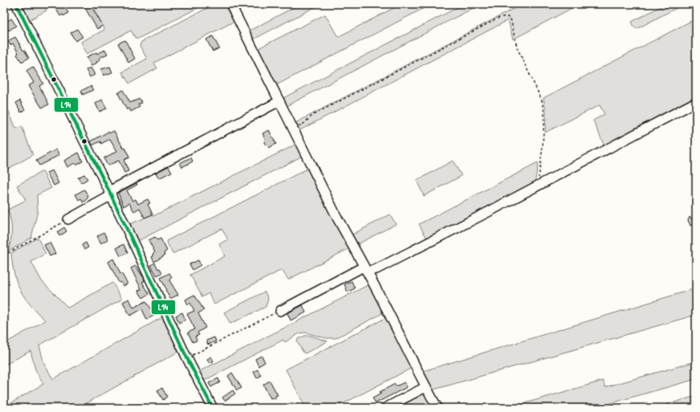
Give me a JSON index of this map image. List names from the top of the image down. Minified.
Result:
{"lines":["transit line L14"]}
